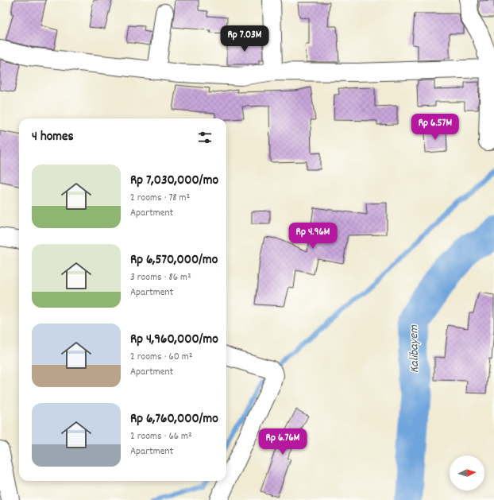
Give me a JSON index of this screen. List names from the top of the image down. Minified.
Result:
{"water":["Kalibayem"],"north":"right","page":{"price":["Rp 7.03M","Rp 6.57M","Rp 4.96M","Rp 6.76M"],"heading":"4 homes","list":[{"name":"Rp 7,030,000/mo","note":"2 rooms · 78 m² · Apartment"},{"name":"Rp 6,570,000/mo","note":"3 rooms · 86 m² · Apartment"},{"name":"Rp 4,960,000/mo","note":"2 rooms · 60 m² · Apartment"},{"name":"Rp 6,760,000/mo","note":"2 rooms · 66 m² · Apartment"}]}}
